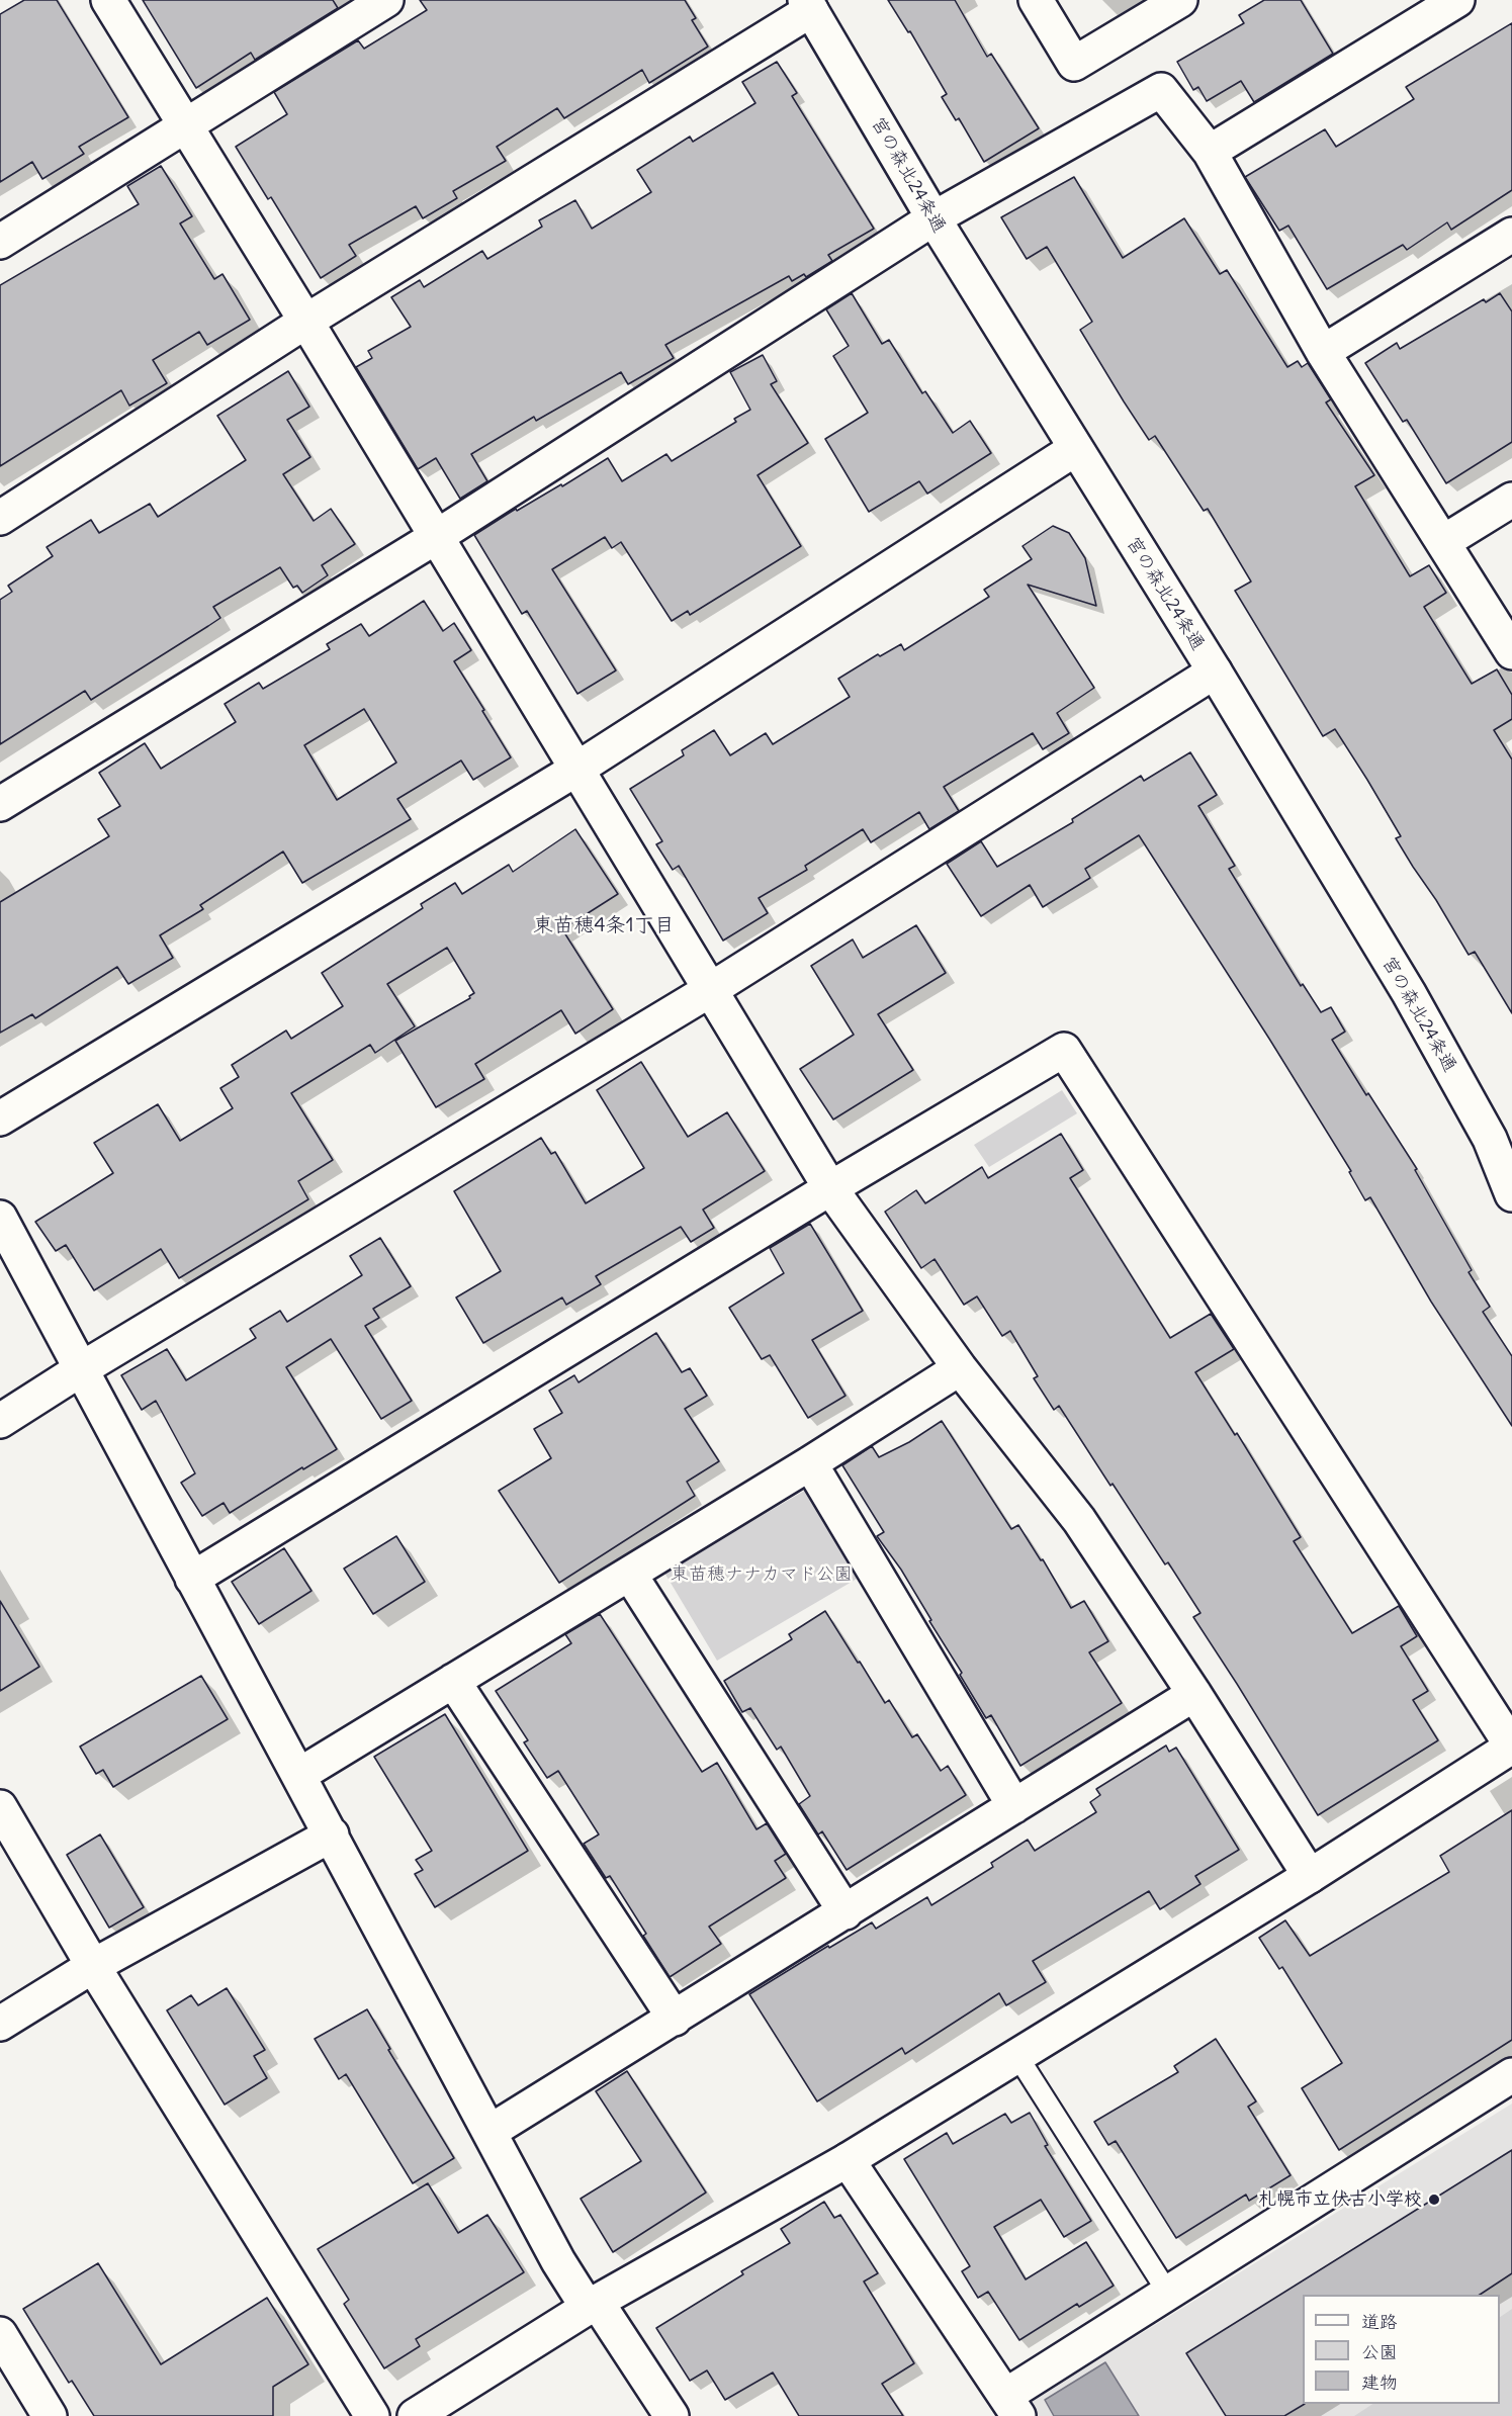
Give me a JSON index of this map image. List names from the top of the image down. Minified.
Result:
{"streets":{"street":["宮の森北24条通"]},"districts":["東苗穂4条1丁目"],"parks":["東苗穂ナナカマド公園"],"places":["札幌市立伏古小学校"],"legend":["道路","公園","建物"]}
